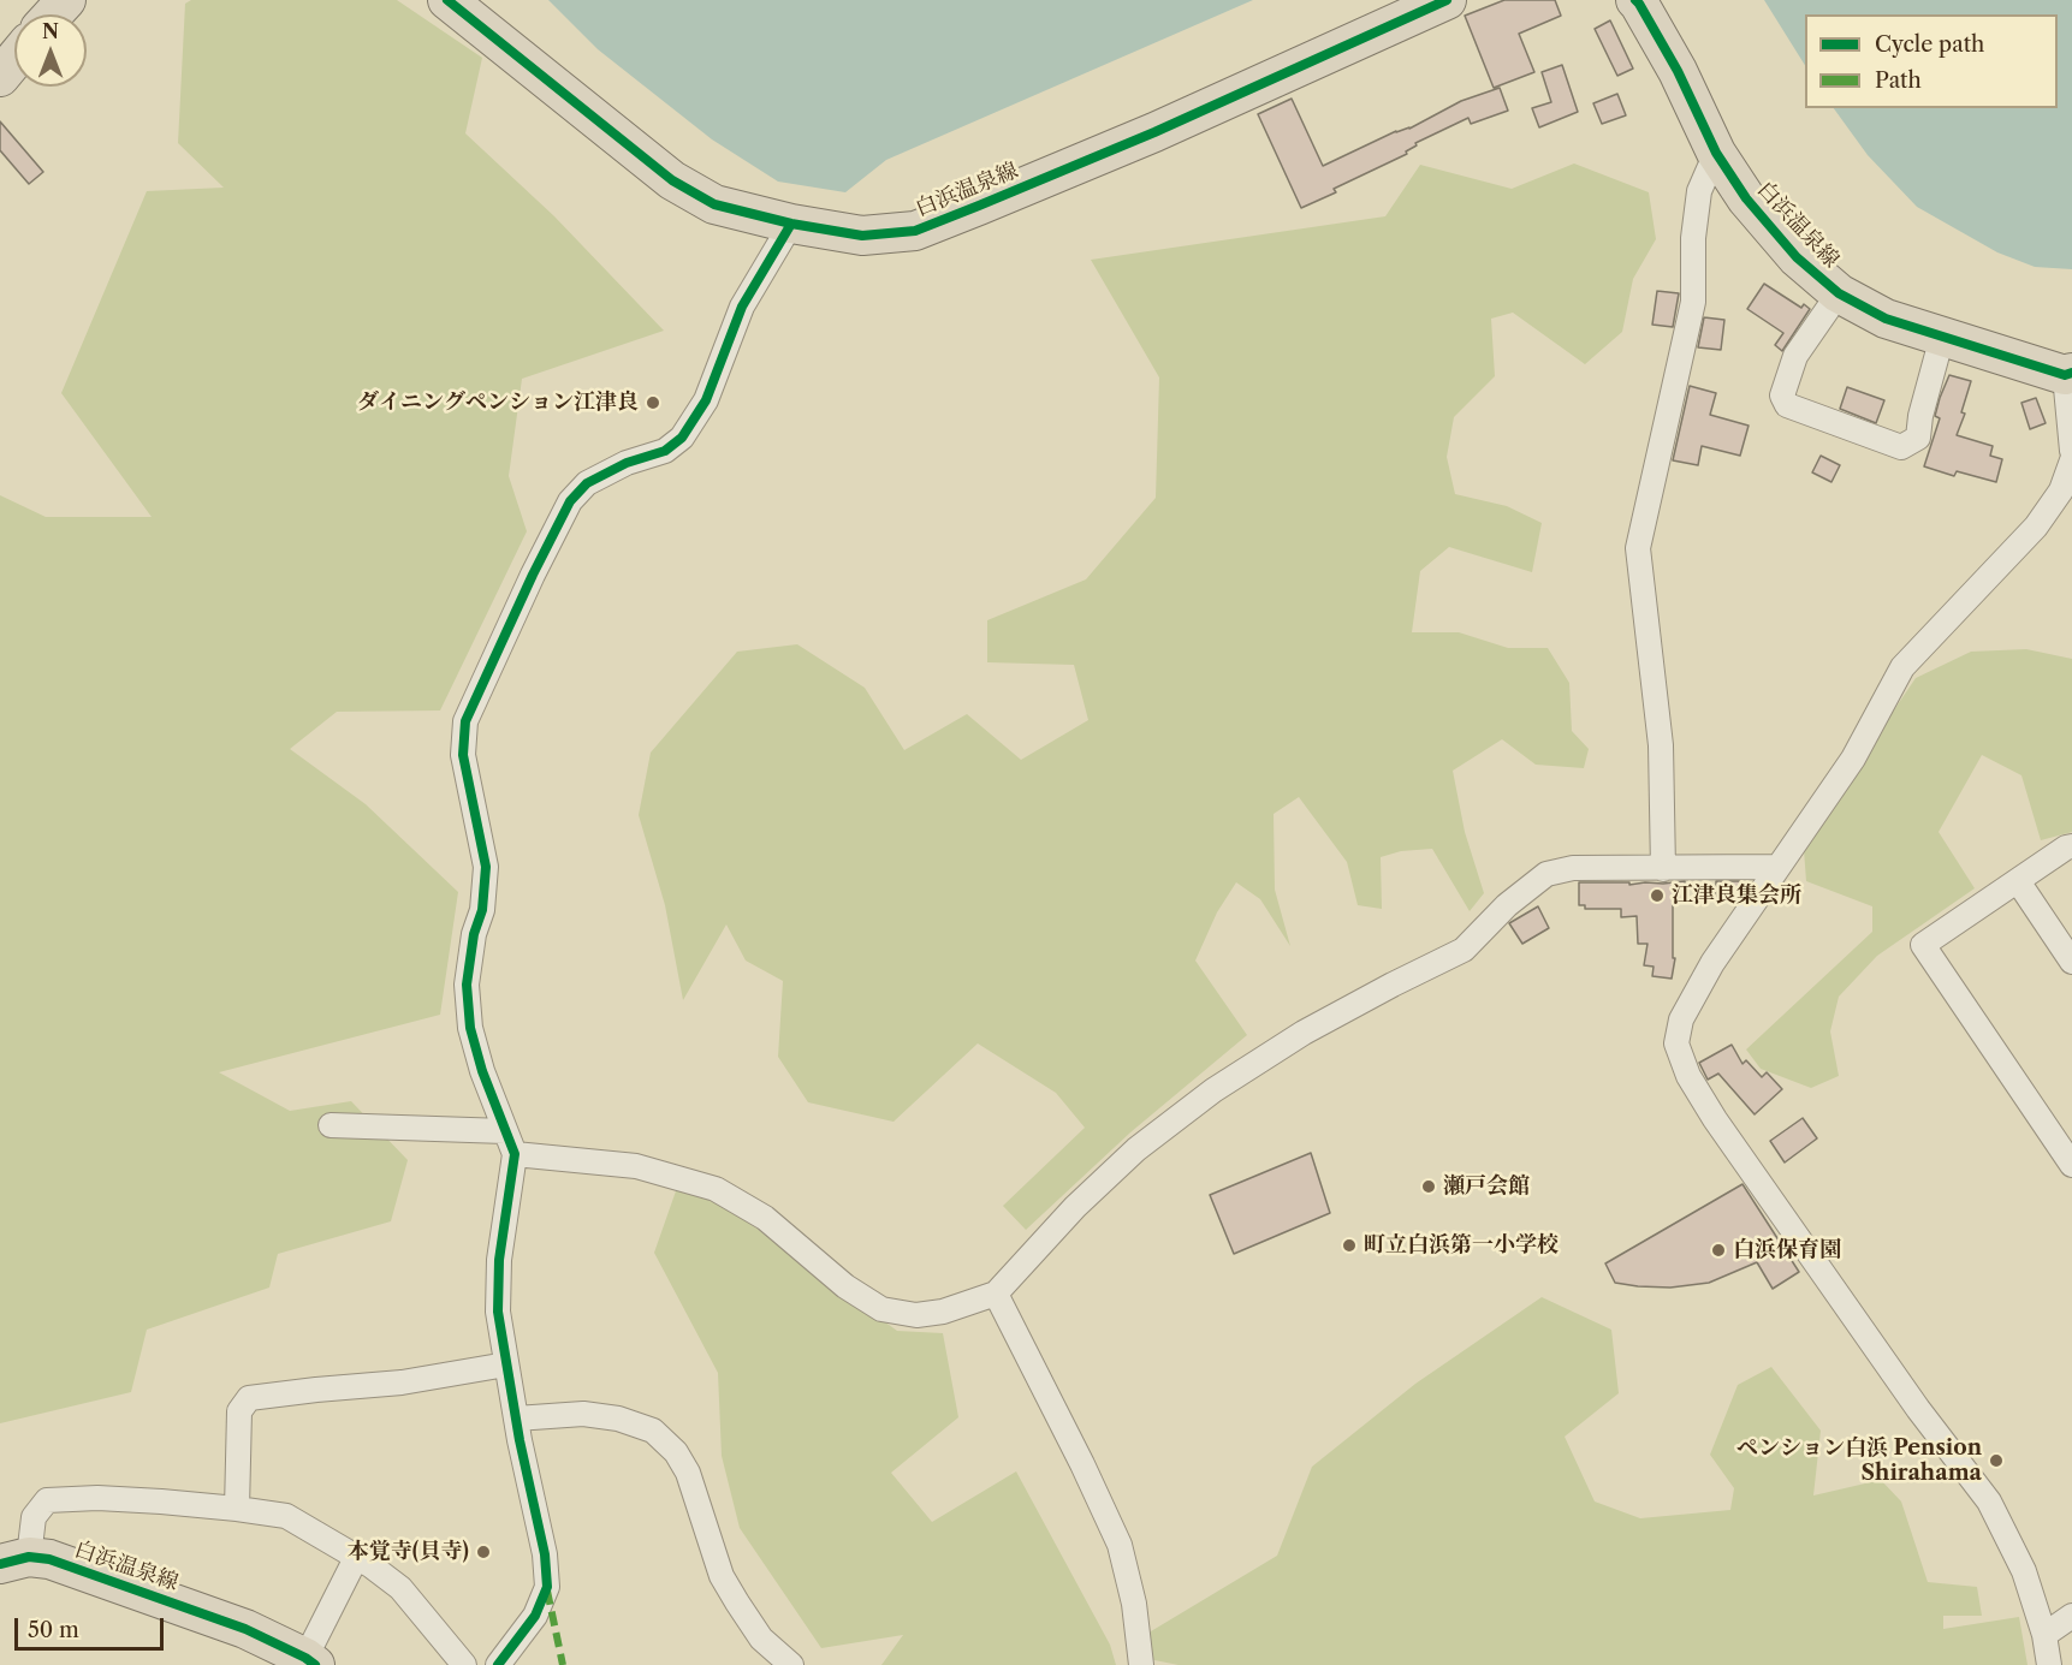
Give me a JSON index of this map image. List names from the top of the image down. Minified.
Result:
{"streets":{"main road":["白浜温泉線"]},"places":["ダイニングペンション江津良","江津良集会所","瀬戸会館","町立白浜第一小学校","白浜保育園","ペンション白浜 Pension Shirahama","本覚寺(貝寺)"],"legend":["Cycle path","Path"],"scale_bar":"50 m","north":"top"}
